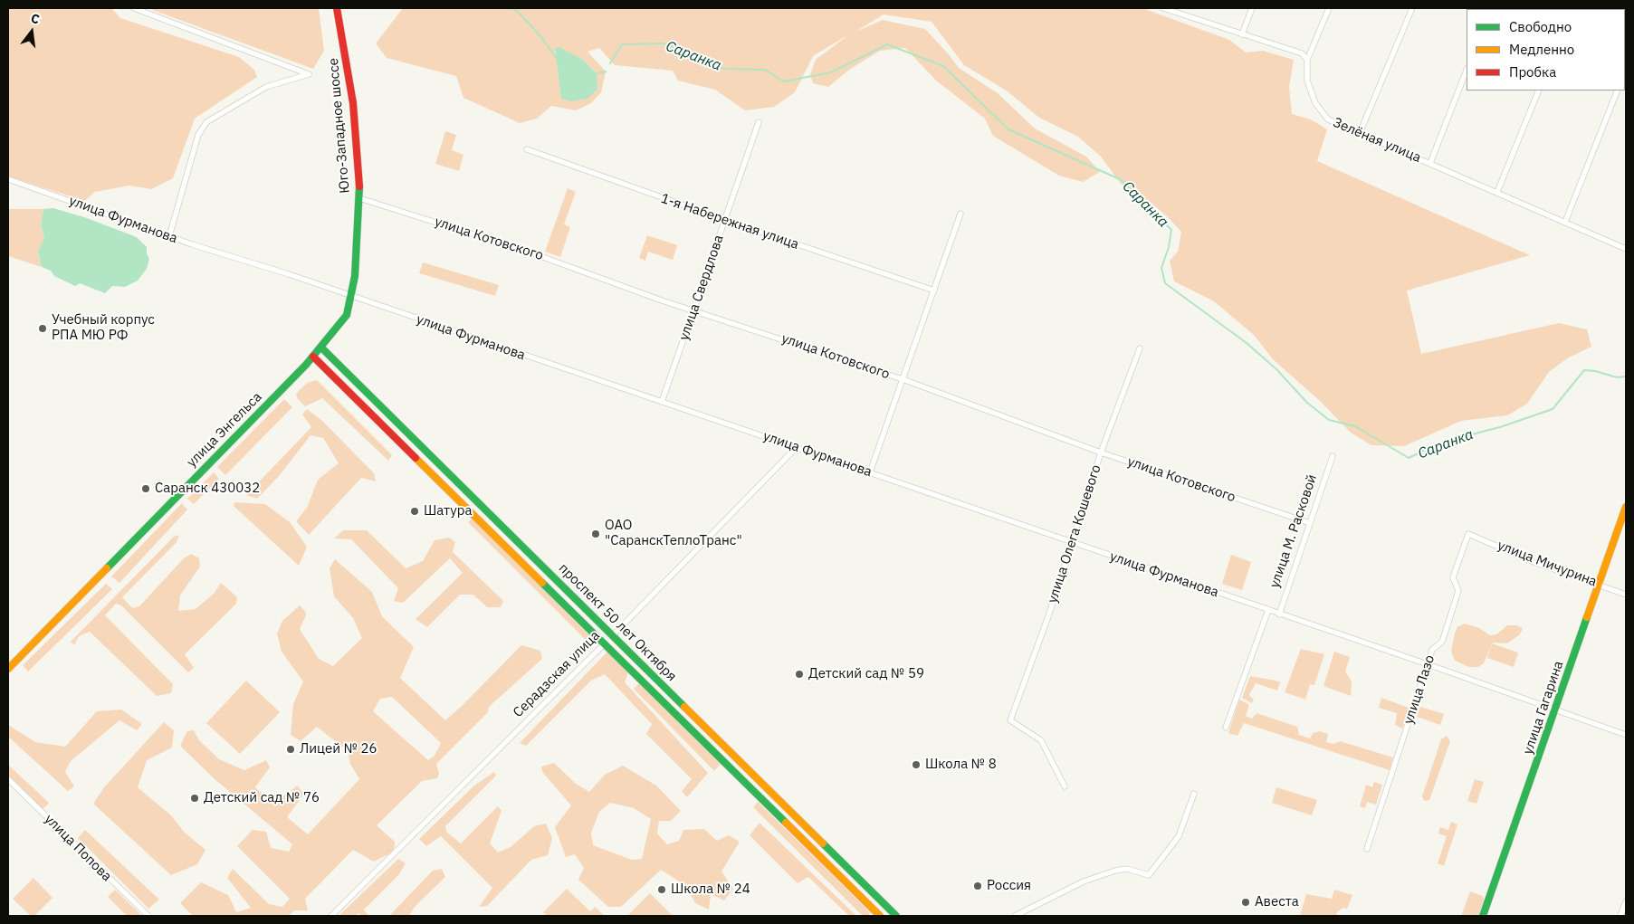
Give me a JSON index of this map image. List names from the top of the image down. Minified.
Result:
{"streets":{"main road":["Юго-Западное шоссе","улица Энгельса","проспект 50 лет Октября","Серадзская улица","улица Гагарина"],"street":["Зелёная улица","улица Фурманова","1-я Набережная улица","улица Котовского","улица Свердлова","улица М. Расковой","улица Олега Кошевого","улица Мичурина","улица Лазо","улица Попова"]},"crossings":[["Юго-Западное шоссе","улица Фурманова"],["Юго-Западное шоссе","улица Котовского"],["Юго-Западное шоссе","улица Энгельса"],["улица Фурманова","улица Свердлова"],["улица Фурманова","улица Энгельса"],["улица Фурманова","улица М. Расковой"],["улица Фурманова","улица Олега Кошевого"],["улица Фурманова","Серадзская улица"],["улица Фурманова","улица Лазо"],["улица Фурманова","улица Гагарина"],["1-я Набережная улица","улица Свердлова"],["улица Котовского","улица Свердлова"],["улица Котовского","улица М. Расковой"],["улица Котовского","улица Олега Кошевого"],["улица Энгельса","проспект 50 лет Октября"],["улица Мичурина","улица Лазо"],["улица Мичурина","улица Гагарина"],["проспект 50 лет Октября","Серадзская улица"]],"water":["Саранка"],"places":["Учебный корпус РПА МЮ РФ","Саранск 430032","Шатура","ОАО \"СаранскТеплоТранс\"","Детский сад № 59","Лицей № 26","Школа № 8","Детский сад № 76","Россия","Школа № 24","Авеста"],"legend":["Свободно","Медленно","Пробка"],"north":"top"}
